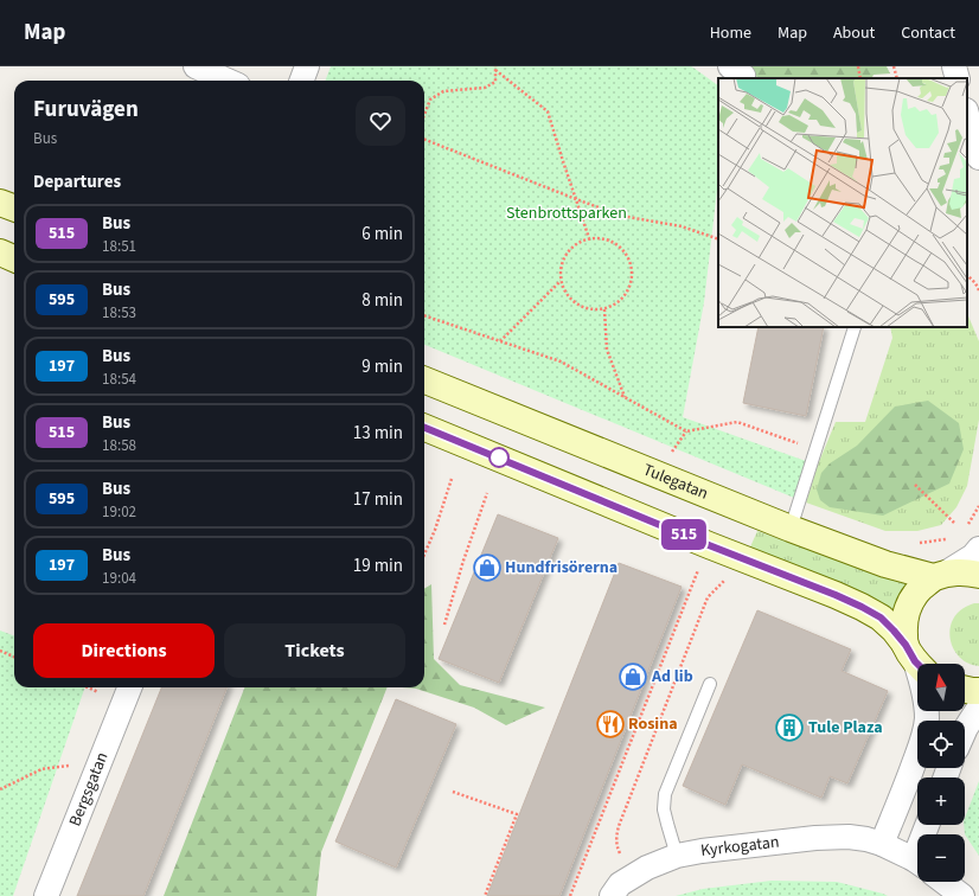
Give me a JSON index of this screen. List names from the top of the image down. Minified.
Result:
{"streets":{"street":["Tulegatan","Bergsgatan","Kyrkogatan"]},"parks":["Stenbrottsparken"],"places":{"shop":["Hundfrisörerna","Ad lib"],"restaurant":["Rosina"],"building":["Tule Plaza"]},"lines":["bus line 515"],"north":"top","page":{"header":"Map","nav":["Home","Map","About","Contact"],"on_map":"515","heading":[["Furuvägen","Bus"],"Departures"],"list":[{"mark":"515","name":"Bus","note":"18:51","value":"6 min"},{"mark":"595","name":"Bus","note":"18:53","value":"8 min"},{"mark":"197","name":"Bus","note":"18:54","value":"9 min"},{"mark":"515","name":"Bus","note":"18:58","value":"13 min"},{"mark":"595","name":"Bus","note":"19:02","value":"17 min"},{"mark":"197","name":"Bus","note":"19:04","value":"19 min"}],"buttons":["Directions","Tickets"],"map_buttons":["+","−"]}}
